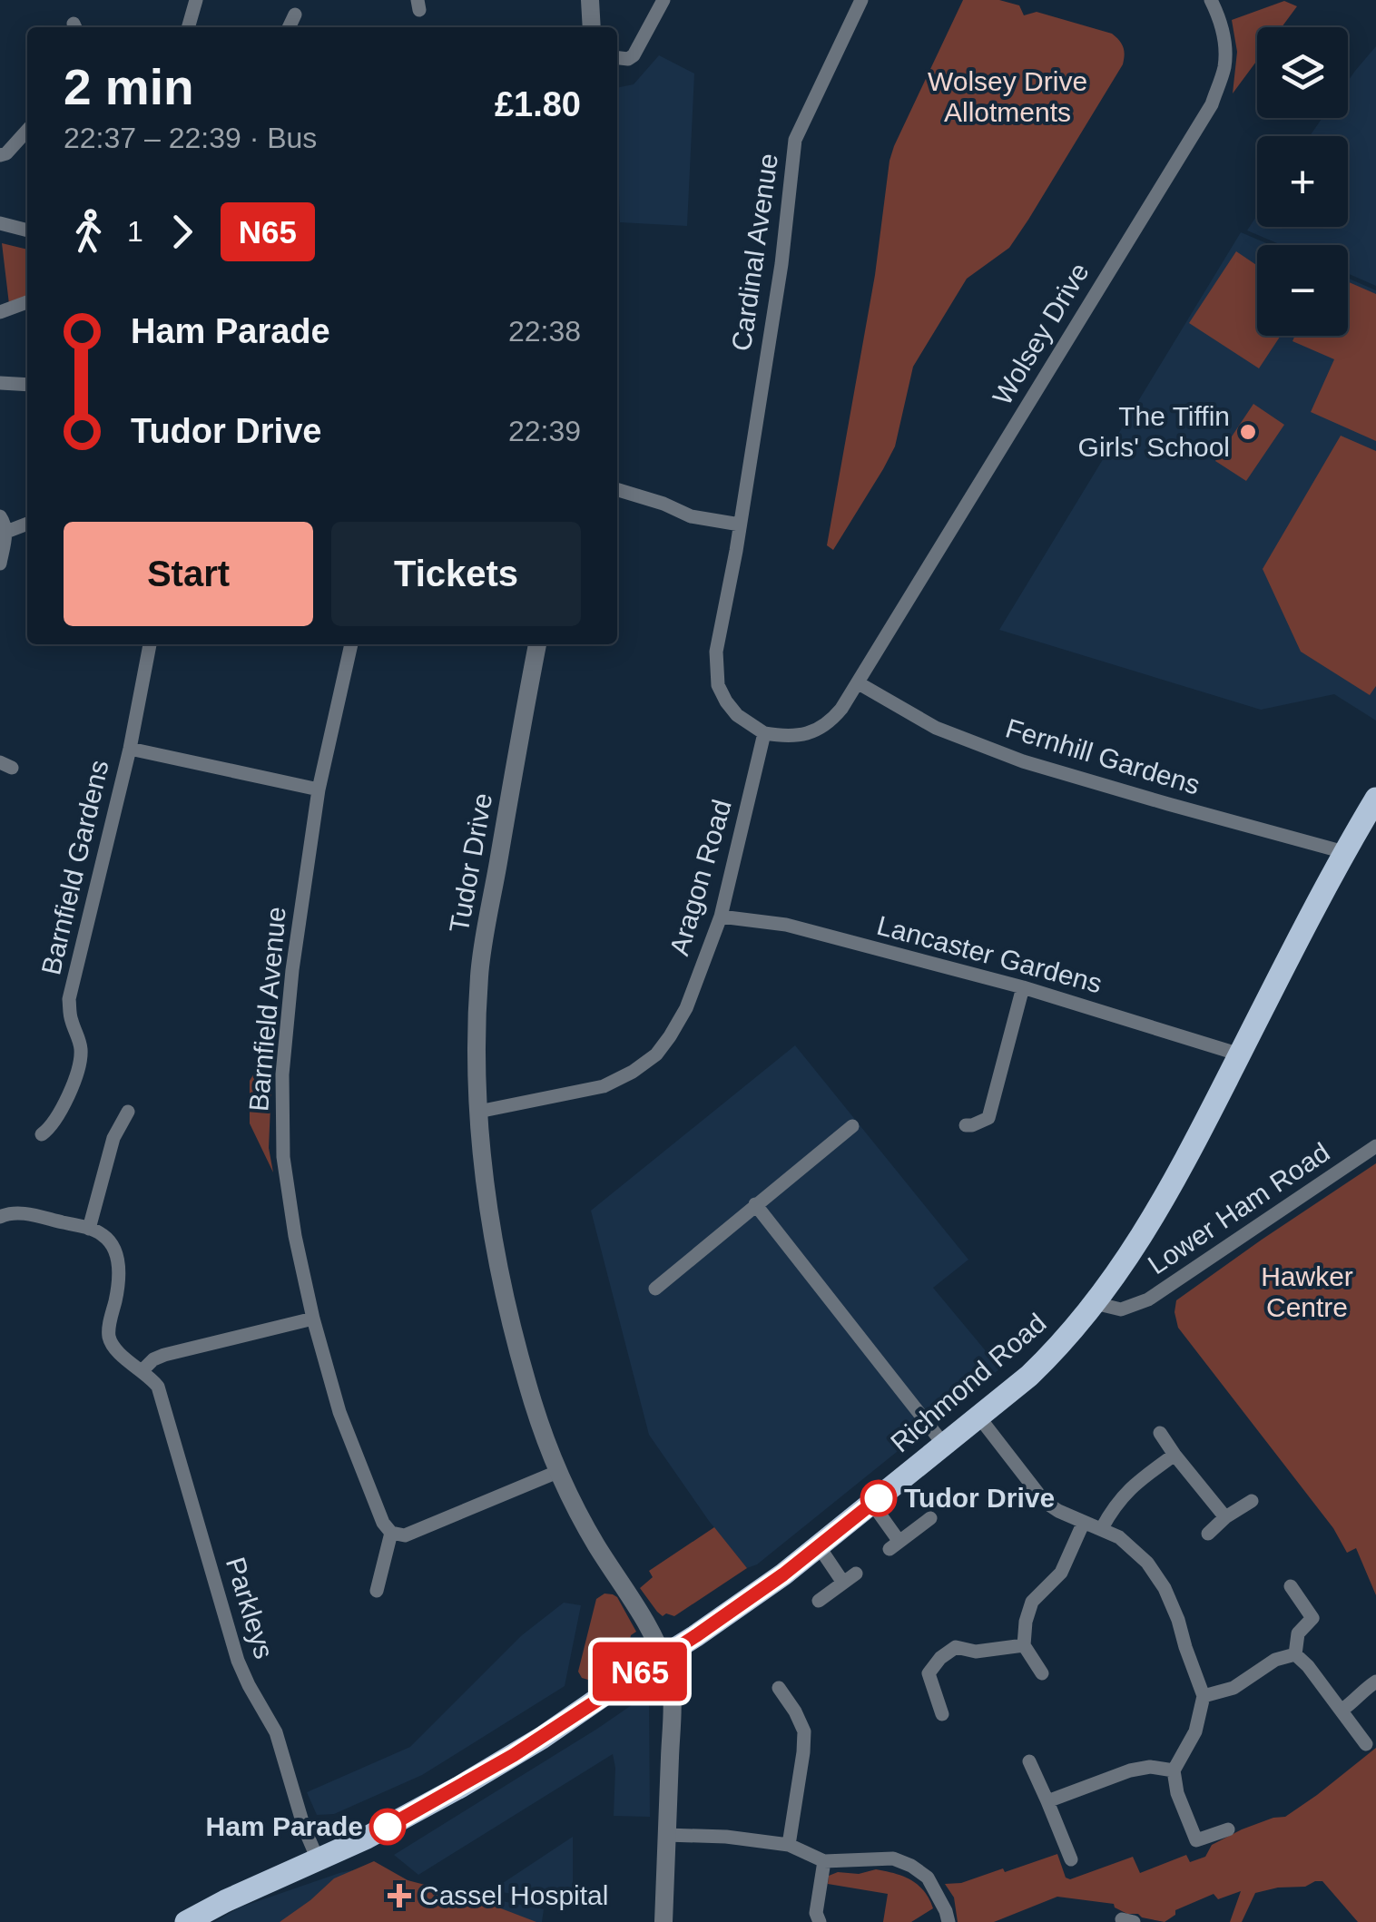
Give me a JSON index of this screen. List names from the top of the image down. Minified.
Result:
{"streets":{"main road":["Richmond Road"],"street":["Cardinal Avenue","Wolsey Drive","Fernhill Gardens","Tudor Drive","Barnfield Gardens","Aragon Road","Lancaster Gardens","Barnfield Avenue","Lower Ham Road","Parkleys"]},"crossings":[["Wolsey Drive","Fernhill Gardens"],["Fernhill Gardens","Richmond Road"],["Tudor Drive","Aragon Road"],["Tudor Drive","Richmond Road"],["Barnfield Gardens","Barnfield Avenue"],["Aragon Road","Lancaster Gardens"],["Lancaster Gardens","Richmond Road"],["Lower Ham Road","Richmond Road"],["Richmond Road","Parkleys"]],"parks":["Wolsey Drive Allotments","Hawker Centre"],"places":{"other":["The Tiffin Girls' School","Tudor Drive","Ham Parade"],"health":["Cassel Hospital"]},"lines":["bus line N65"],"page":{"on_map":"N65","map_buttons":["+","−"],"heading":["2 min","22:37 – 22:39 · Bus","£1.80"],"legs":["1","N65"],"list":[{"name":"Ham Parade","value":"22:38"},{"name":"Tudor Drive","value":"22:39"}],"buttons":["Start","Tickets"]}}
